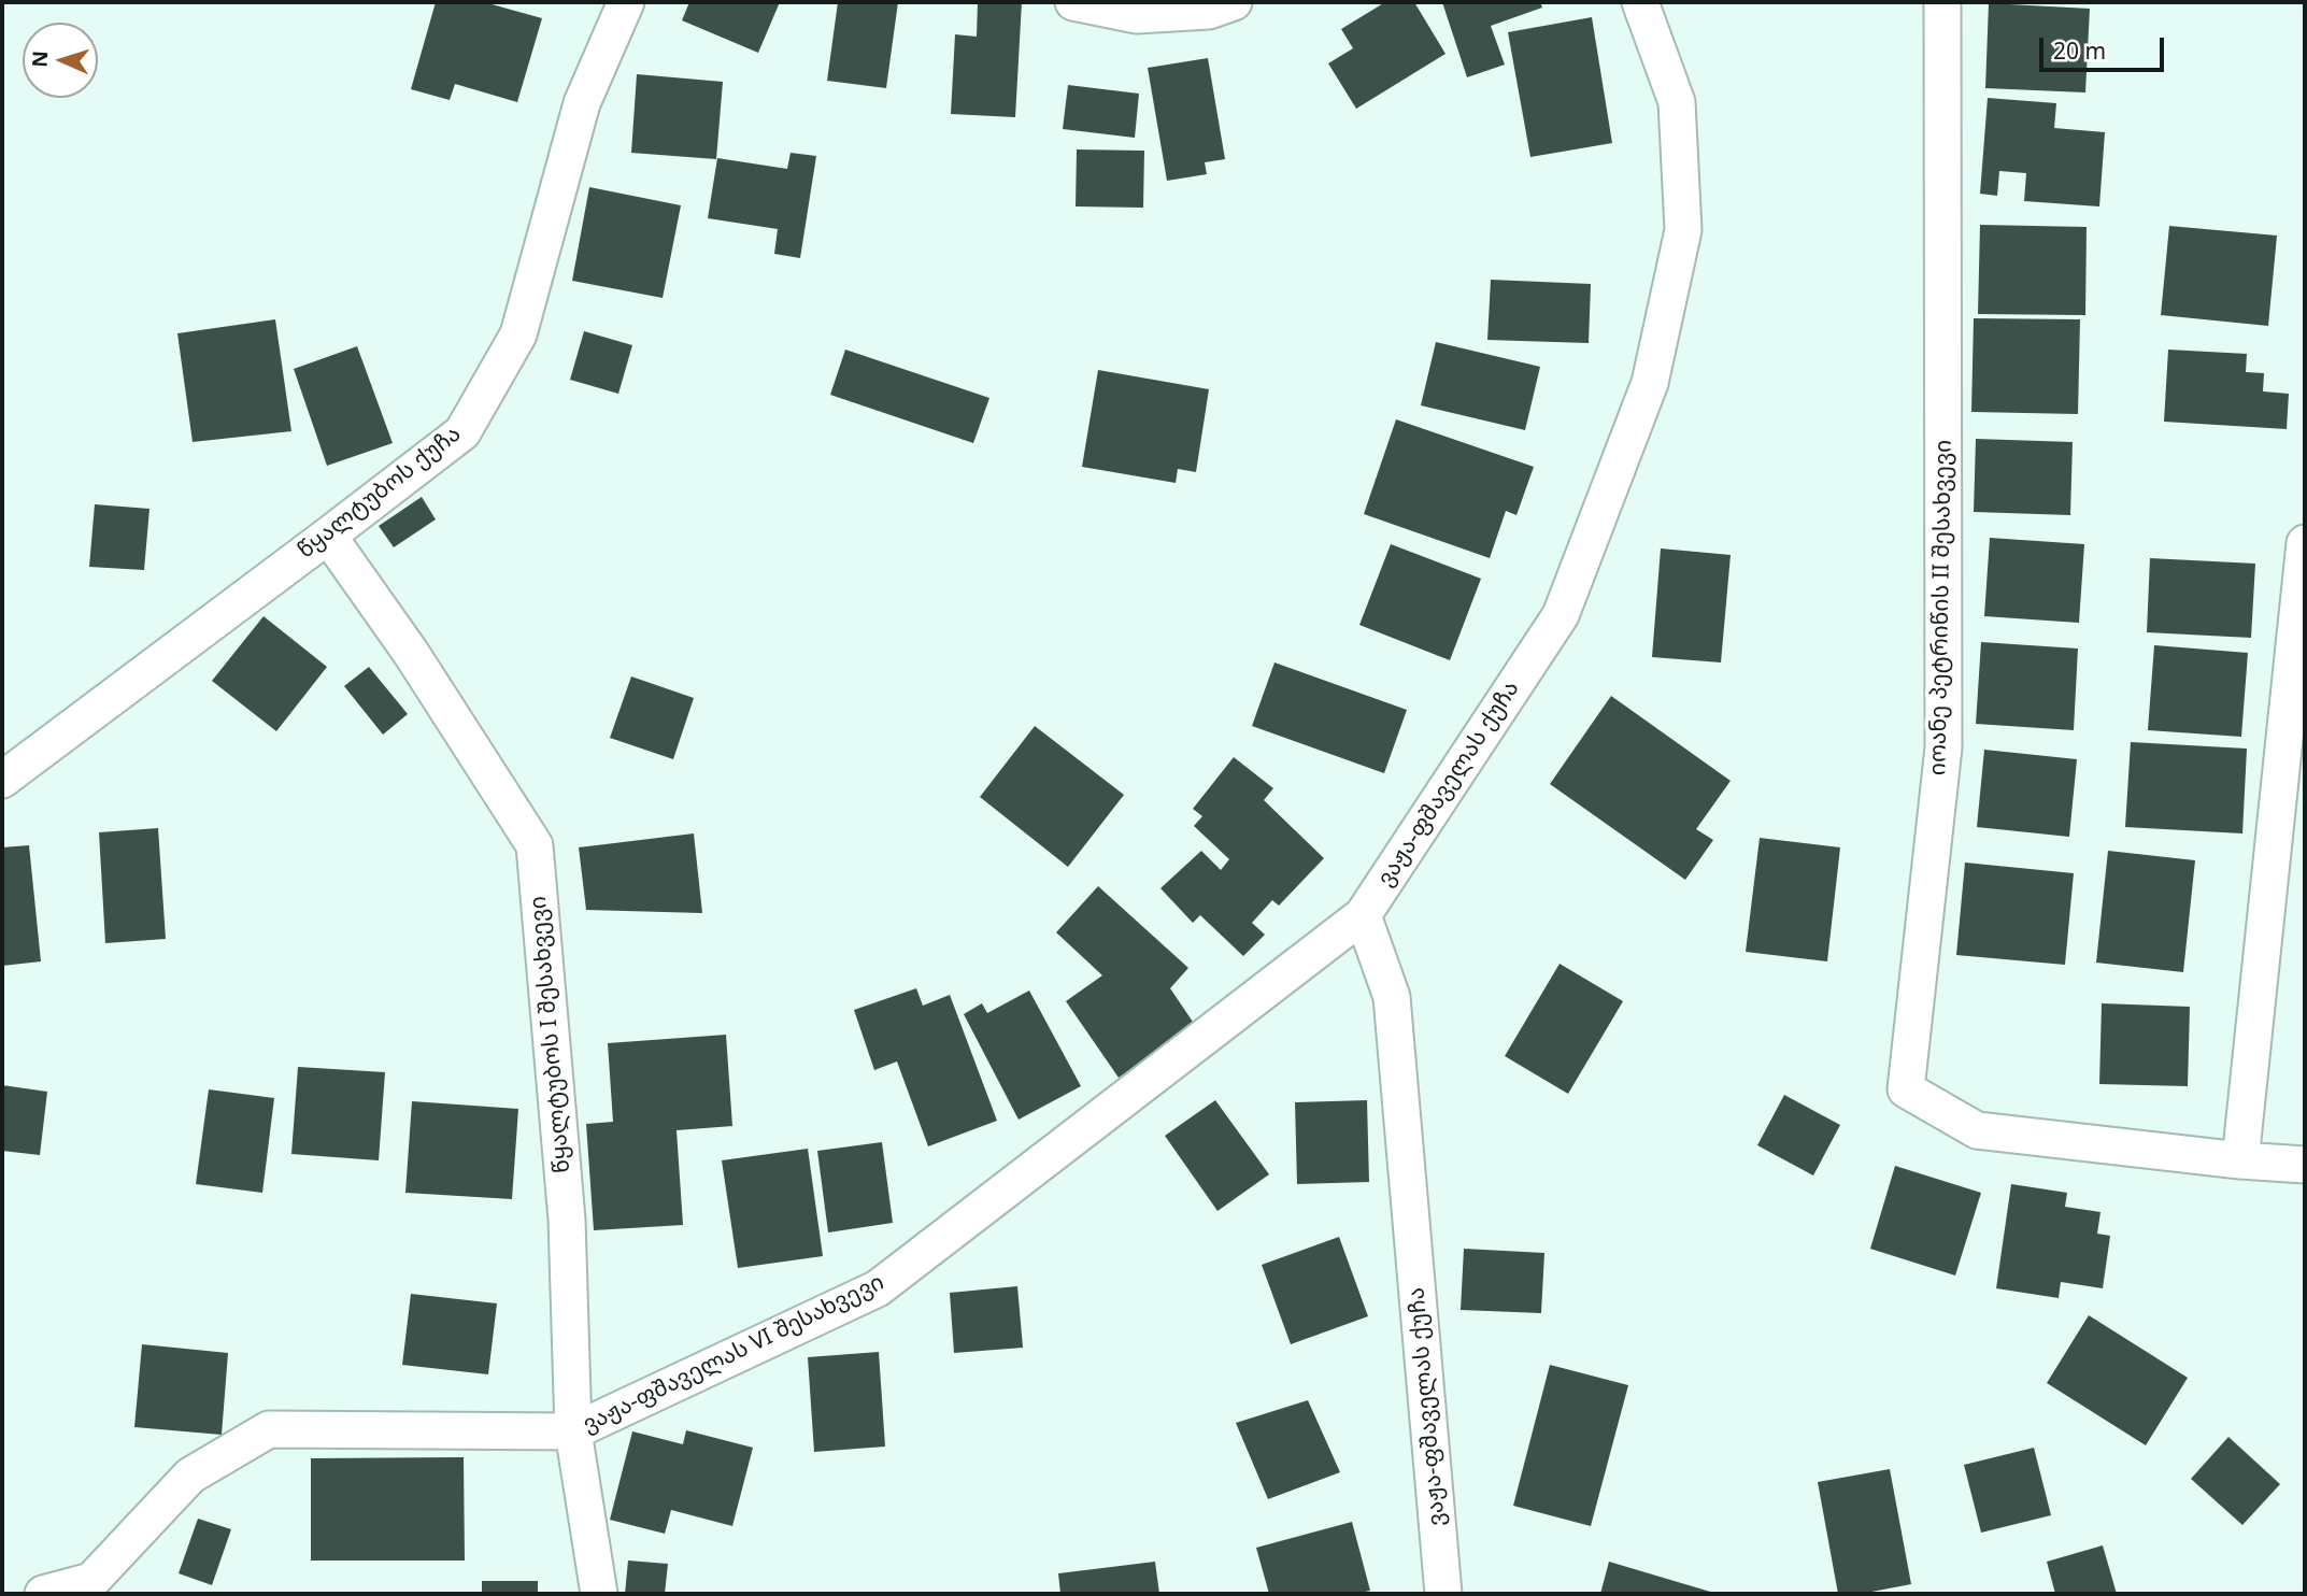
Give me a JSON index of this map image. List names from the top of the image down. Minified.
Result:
{"streets":{"street":["წყალტუბოს ქუჩა","იოანე პეტრიწის II შესახვევი","ვაჟა-ფშაველას ქუჩა","წყალტუბოს I შესახვევი","ვაჟა-ფშაველას VI შესახვევი"]},"crossings":[["წყალტუბოს ქუჩა","წყალტუბოს I შესახვევი"],["ვაჟა-ფშაველას ქუჩა","ვაჟა-ფშაველას VI შესახვევი"],["წყალტუბოს I შესახვევი","ვაჟა-ფშაველას VI შესახვევი"]],"scale_bar":"20 m","north":"left"}
